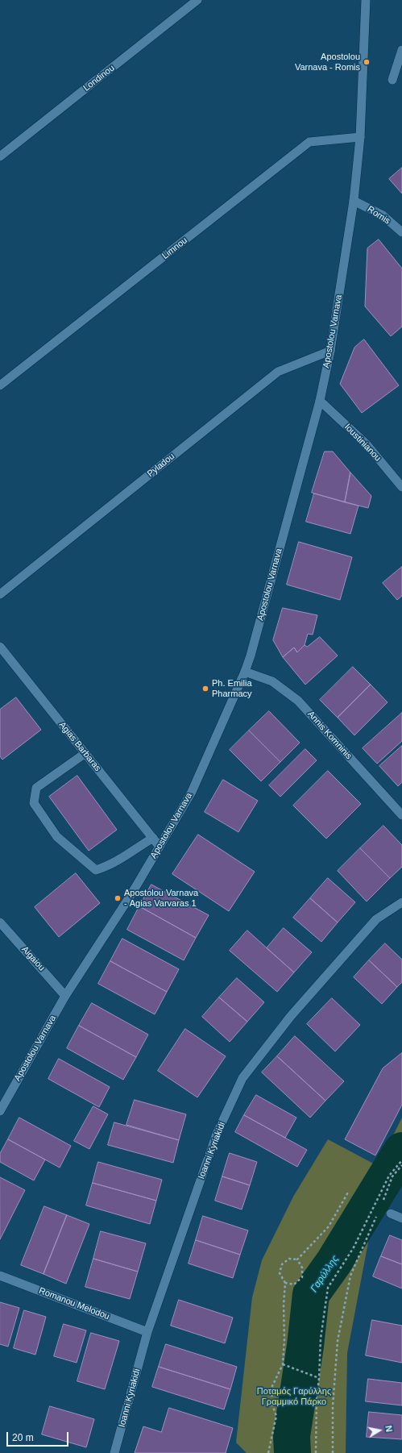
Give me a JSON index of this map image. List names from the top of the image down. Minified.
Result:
{"streets":{"street":["Londinou","Romis","Limnou","Apostolou Varnava","Ioustinianou","Pyladou","Annis Komninis","Agias Barbaras","Aigaiou","Ioanni Kyriakidi","Romanou Melodou"]},"crossings":[["Romis","Apostolou Varnava"],["Limnou","Apostolou Varnava"],["Apostolou Varnava","Ioustinianou"],["Apostolou Varnava","Pyladou"],["Apostolou Varnava","Annis Komninis"],["Apostolou Varnava","Agias Barbaras"],["Apostolou Varnava","Aigaiou"],["Ioanni Kyriakidi","Romanou Melodou"]],"water":["Γαρύλλης"],"parks":["Ποταμός Γαρύλλης Γραμμικό Πάρκο"],"places":["Apostolou Varnava - Romis","Ph. Emilia Pharmacy","Apostolou Varnava - Agias Varvaras 1"],"scale_bar":"20 m","north":"right"}
